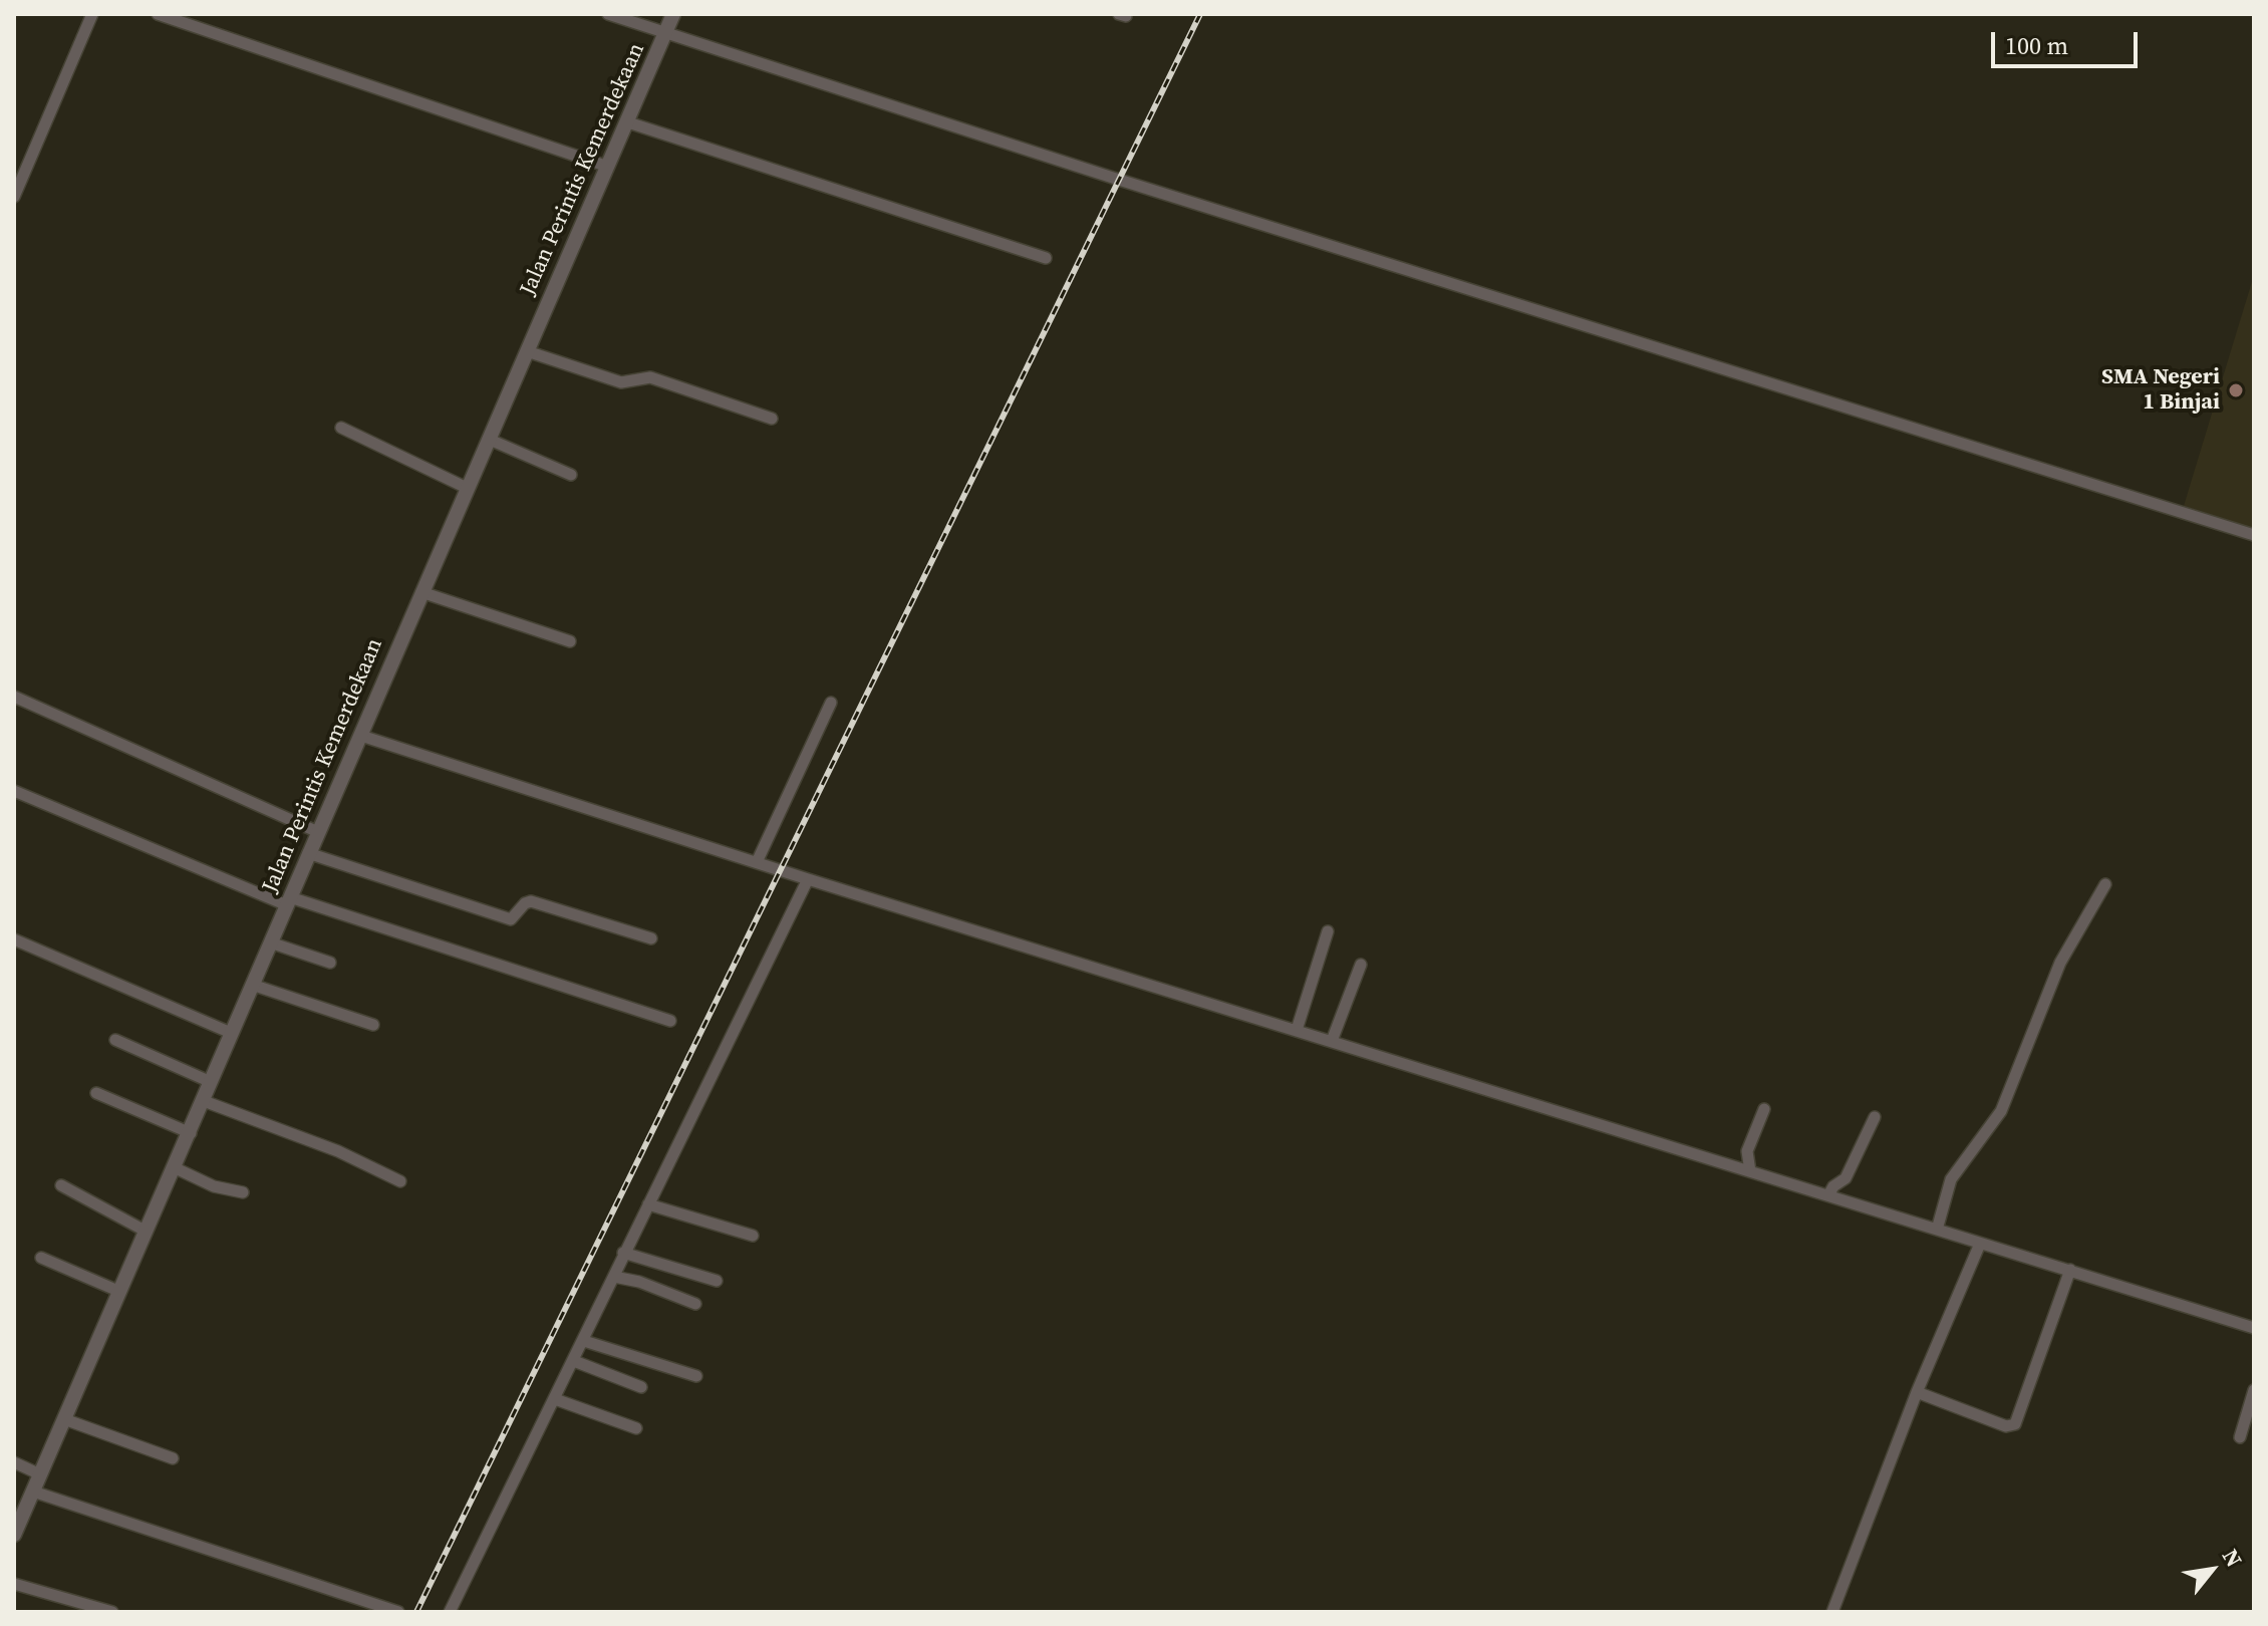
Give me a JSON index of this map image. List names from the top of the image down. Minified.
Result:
{"streets":{"street":["Jalan Perintis Kemerdekaan"]},"places":["SMA Negeri 1 Binjai"],"scale_bar":"100 m","north":"top right"}
